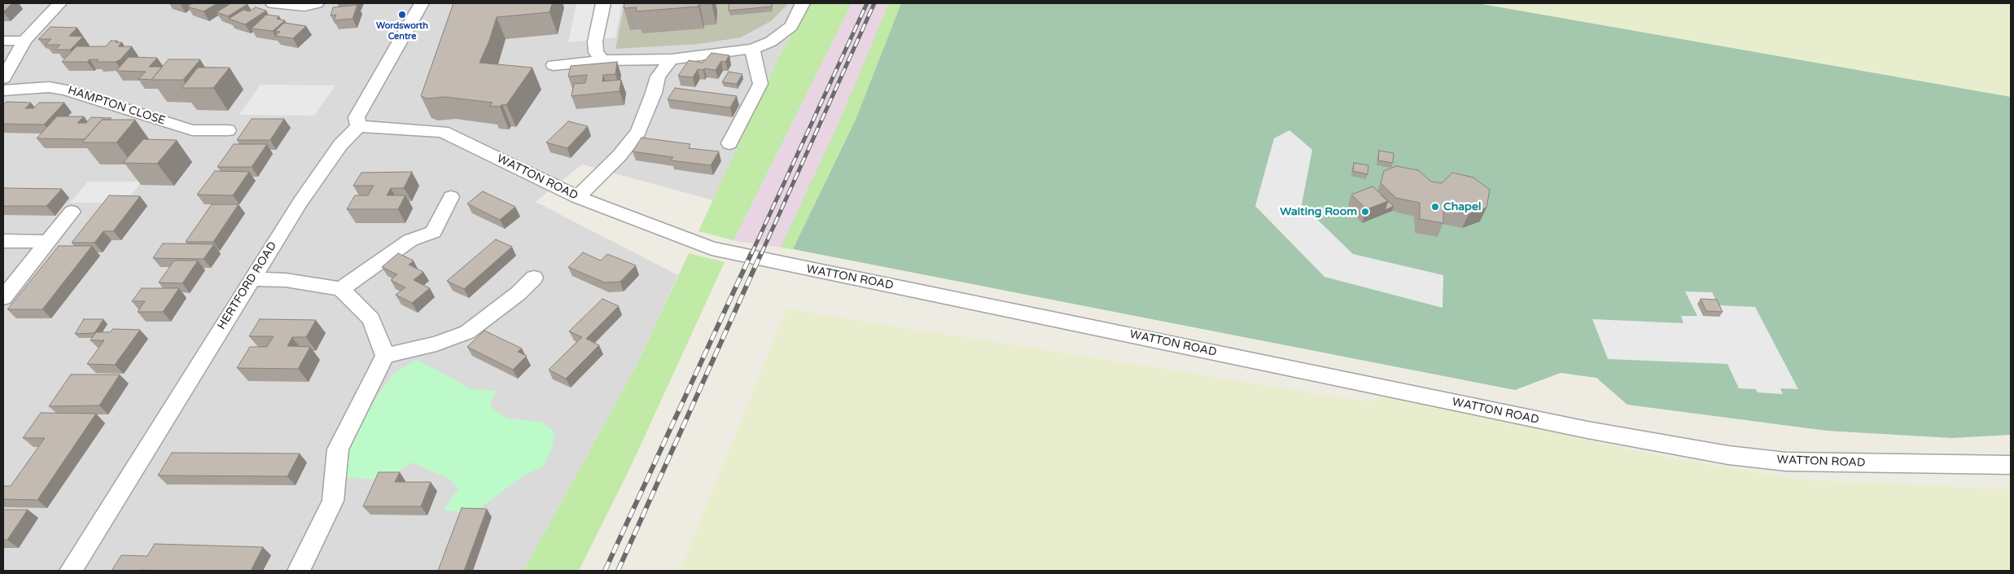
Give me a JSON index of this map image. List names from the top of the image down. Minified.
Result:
{"streets":{"street":["HAMPTON CLOSE","WATTON ROAD","HERTFORD ROAD"]},"crossings":[["WATTON ROAD","HERTFORD ROAD"]],"places":["Wordsworth Centre","Chapel","Waiting Room"]}
